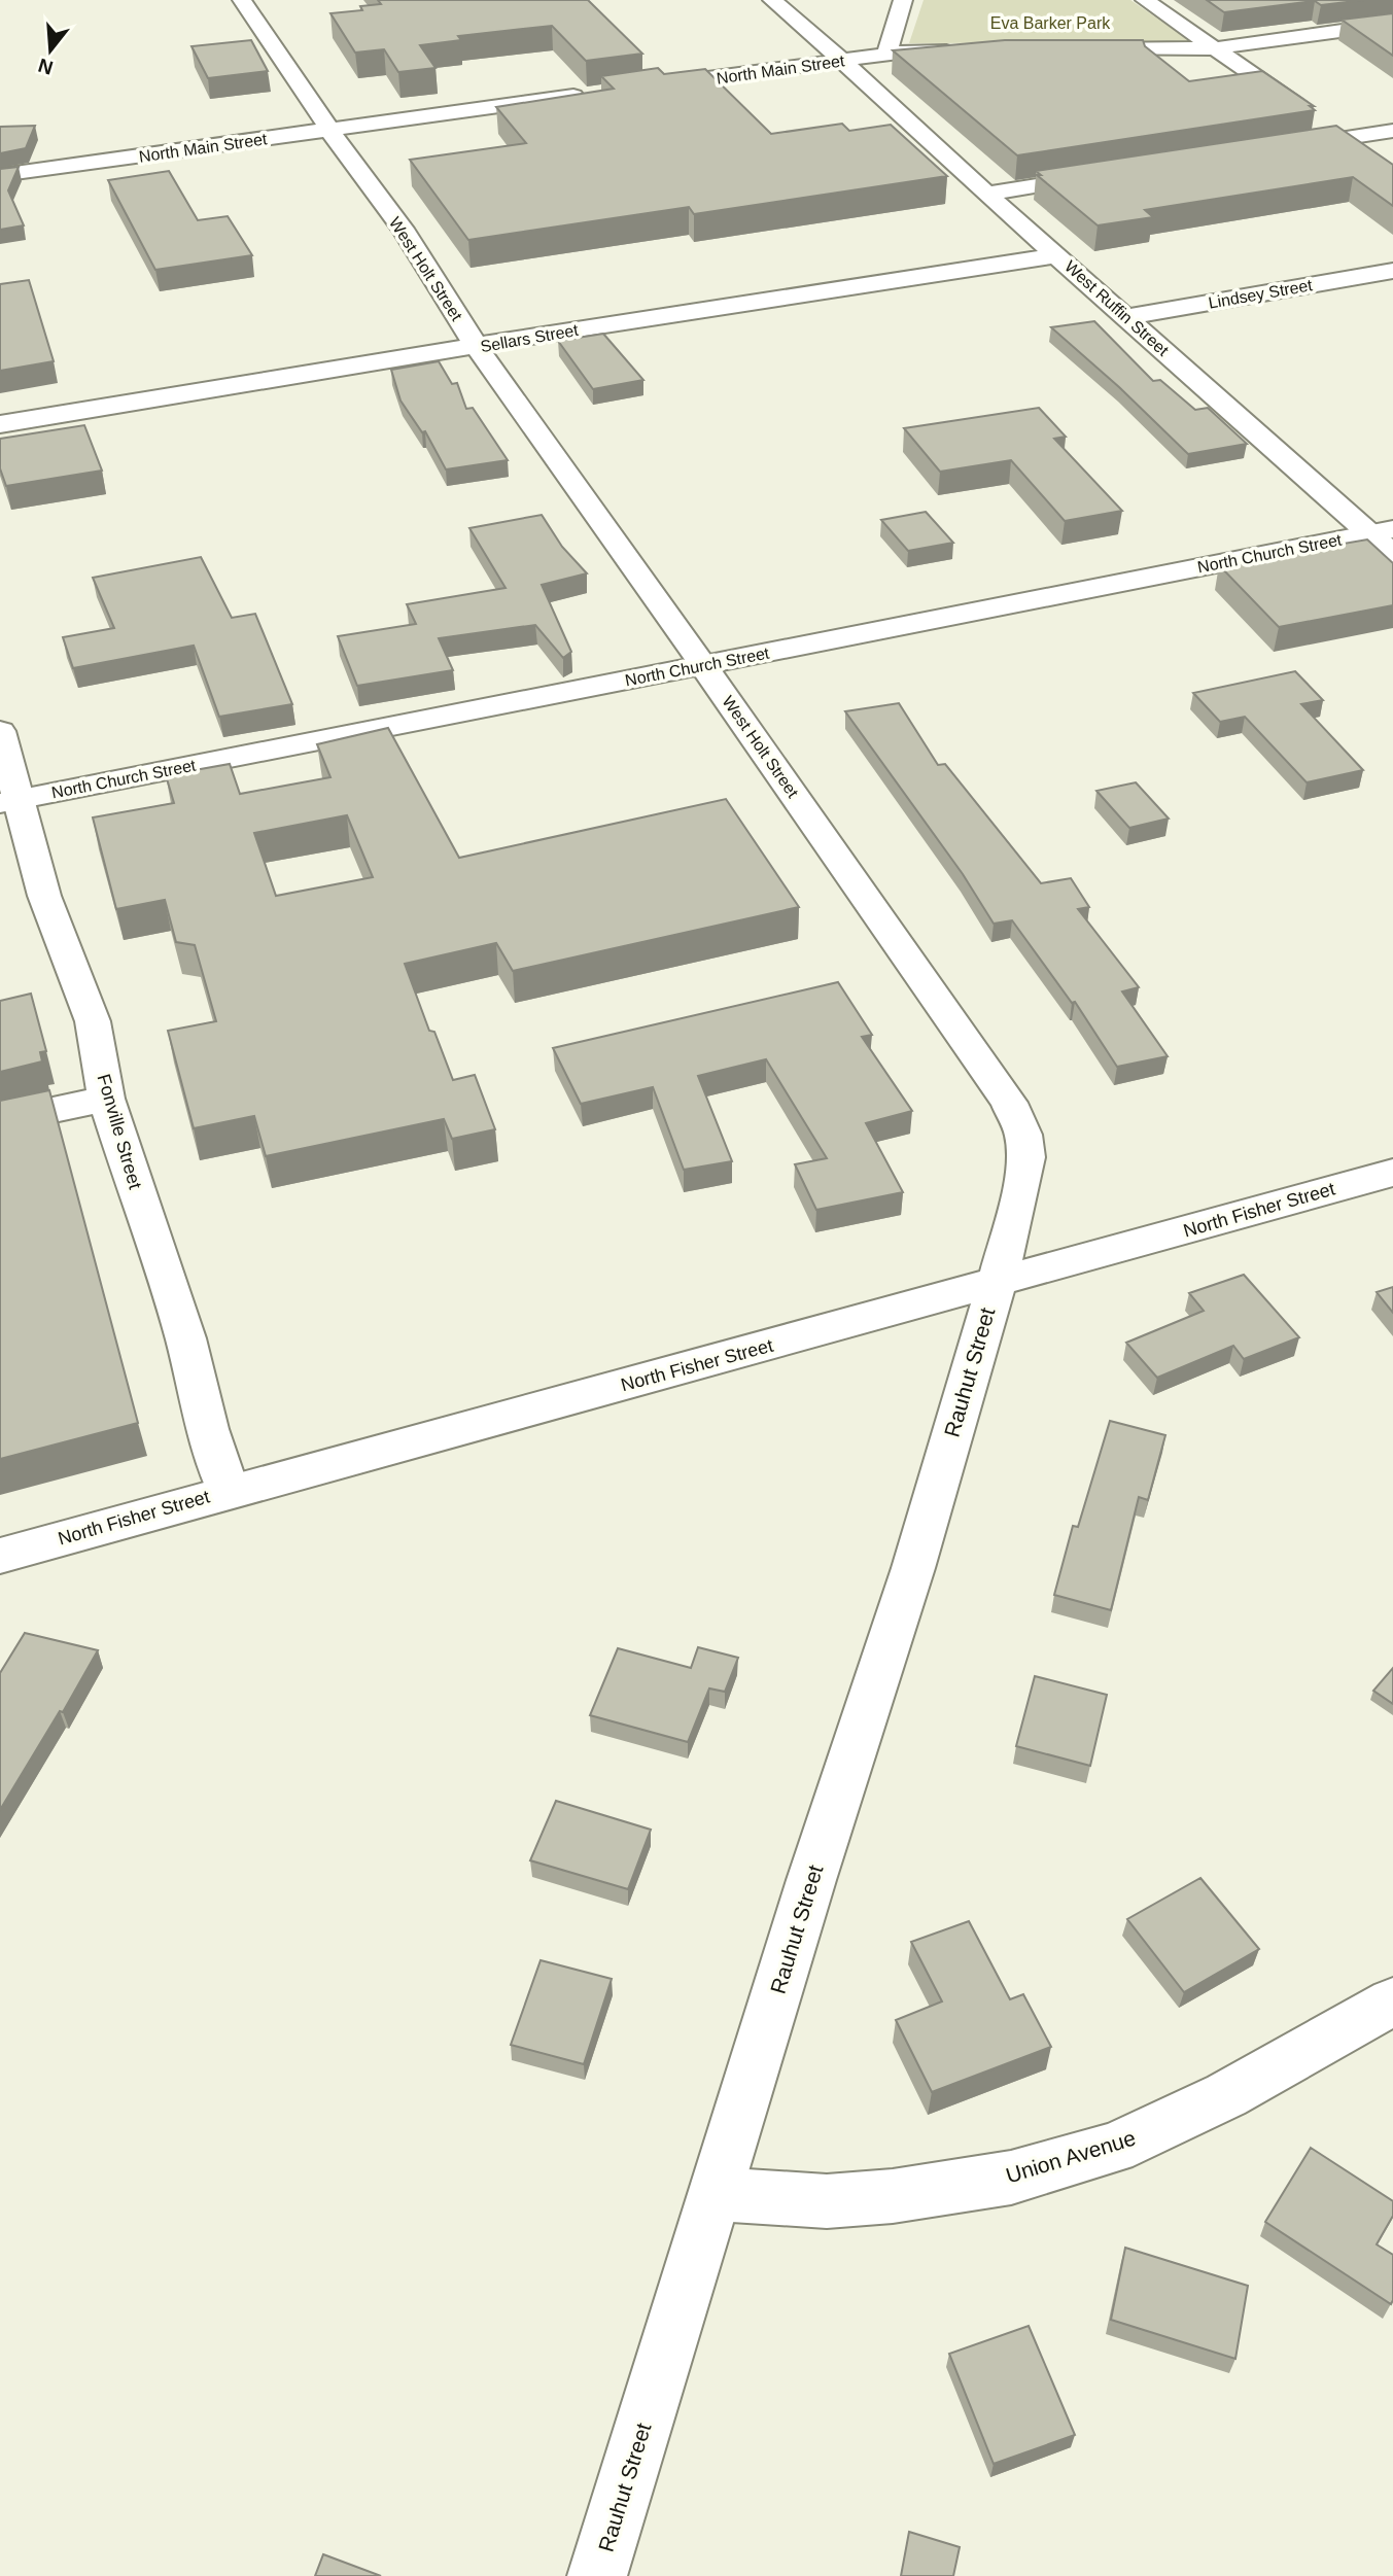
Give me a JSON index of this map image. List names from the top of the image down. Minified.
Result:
{"streets":{"street":["North Main Street","West Holt Street","Lindsey Street","West Ruffin Street","Sellars Street","North Church Street","Fonville Street","North Fisher Street","Rauhut Street","Union Avenue"]},"crossings":[["North Main Street","West Holt Street"],["North Main Street","West Ruffin Street"],["West Holt Street","Sellars Street"],["West Holt Street","North Church Street"],["West Holt Street","North Fisher Street"],["West Holt Street","Rauhut Street"],["Lindsey Street","West Ruffin Street"],["West Ruffin Street","Sellars Street"],["West Ruffin Street","North Church Street"],["North Church Street","Fonville Street"],["Fonville Street","North Fisher Street"],["North Fisher Street","Rauhut Street"],["Rauhut Street","Union Avenue"]],"parks":["Eva Barker Park"],"north":"bottom"}
